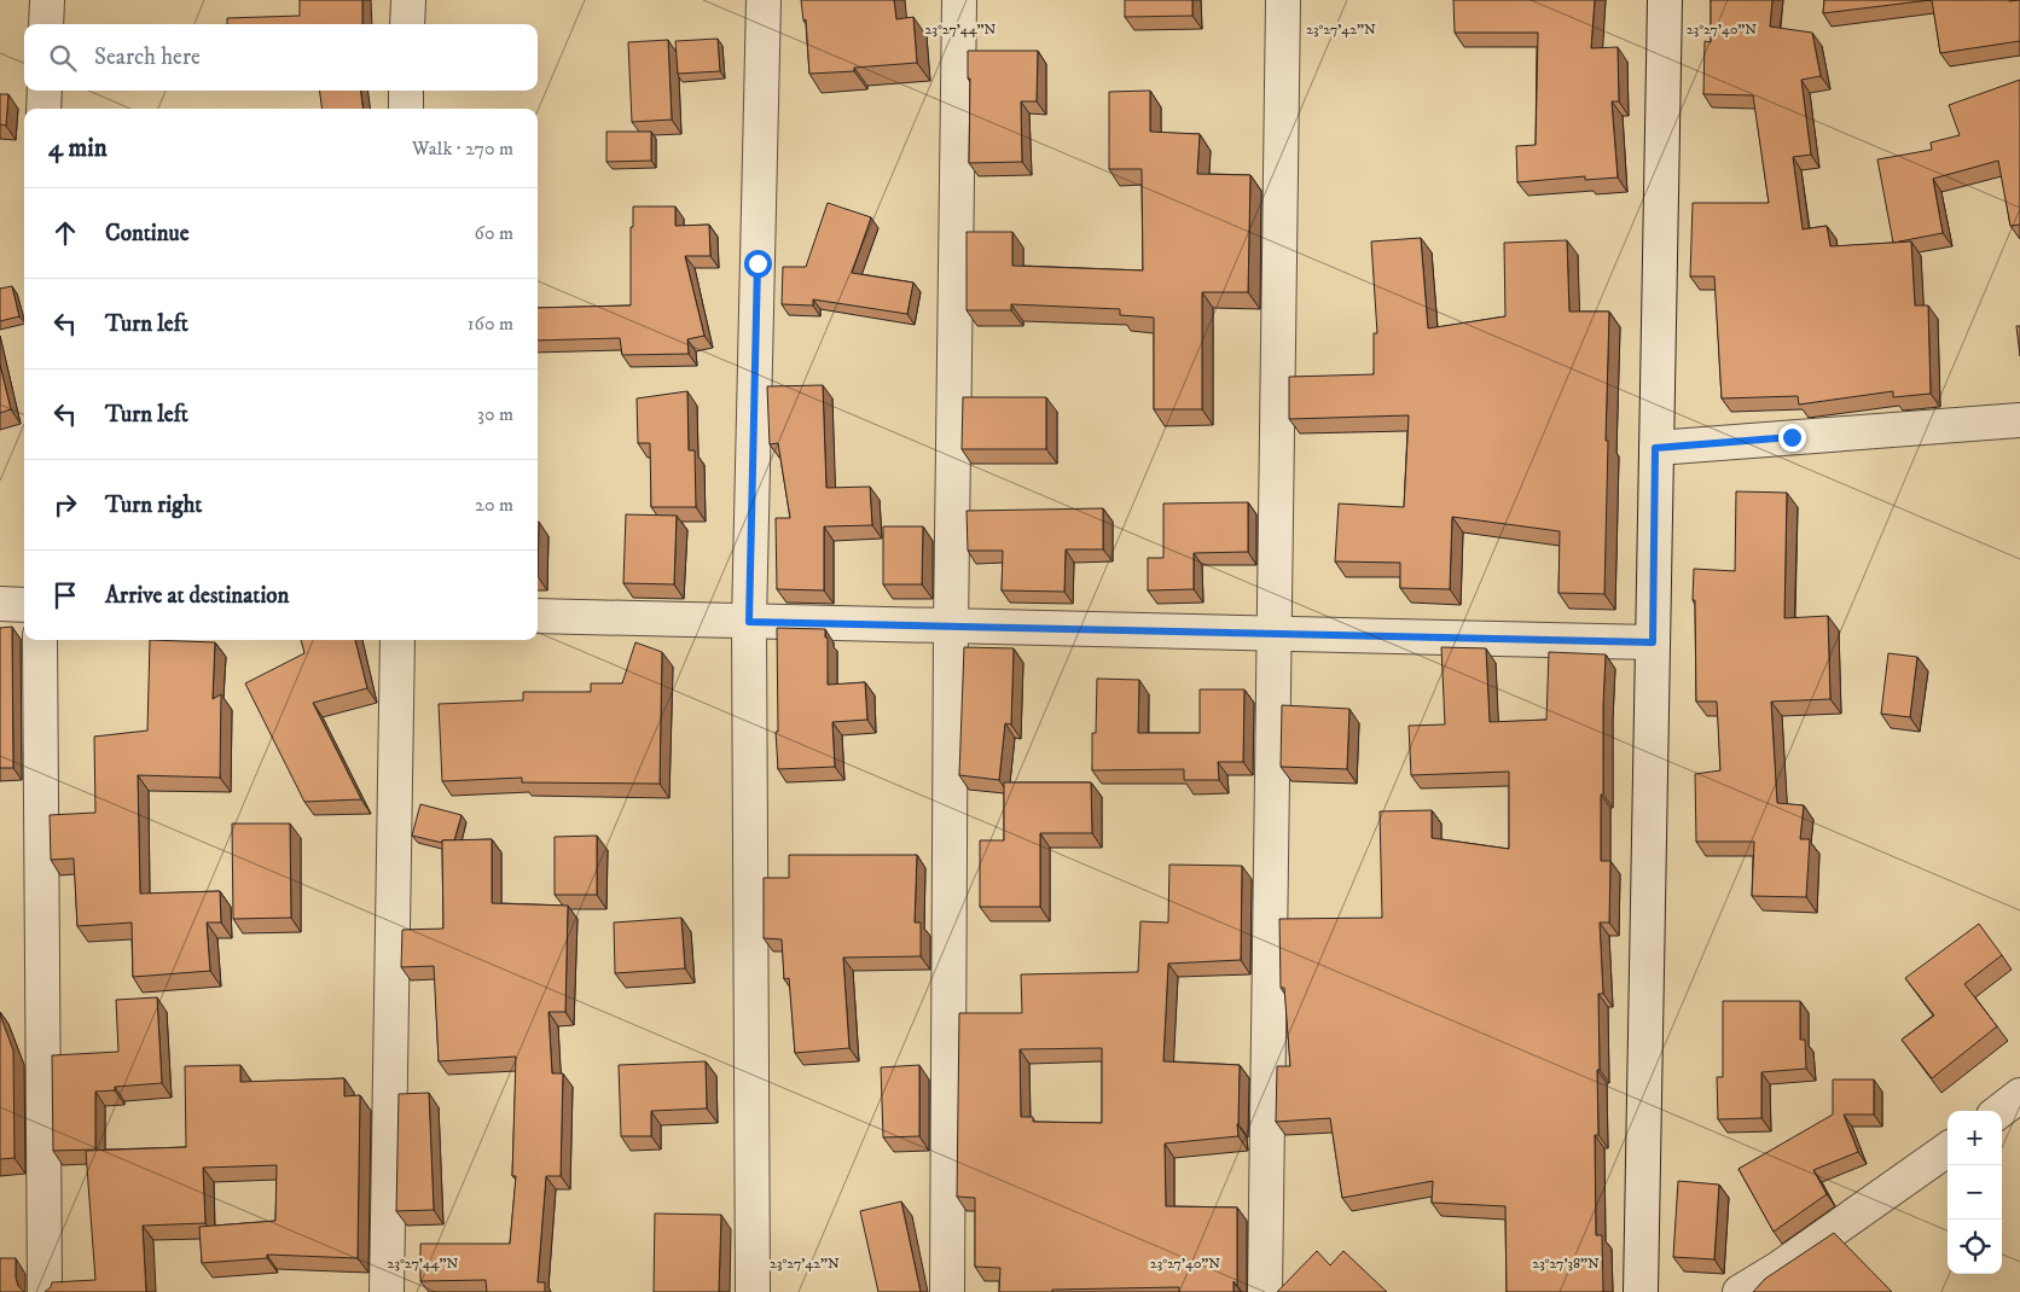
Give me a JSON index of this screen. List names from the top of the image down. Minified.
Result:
{"page":{"search":"Search here","heading":["4 min","Walk · 270 m"],"list":[["Continue","60 m"],["Turn left","160 m"],["Turn left","30 m"],["Turn right","20 m"],"Arrive at destination"],"map_buttons":["+","−"]},"coordinates":["23°27'42\"N","23°27'44\"N","23°27'40\"N","23°27'38\"N"]}
